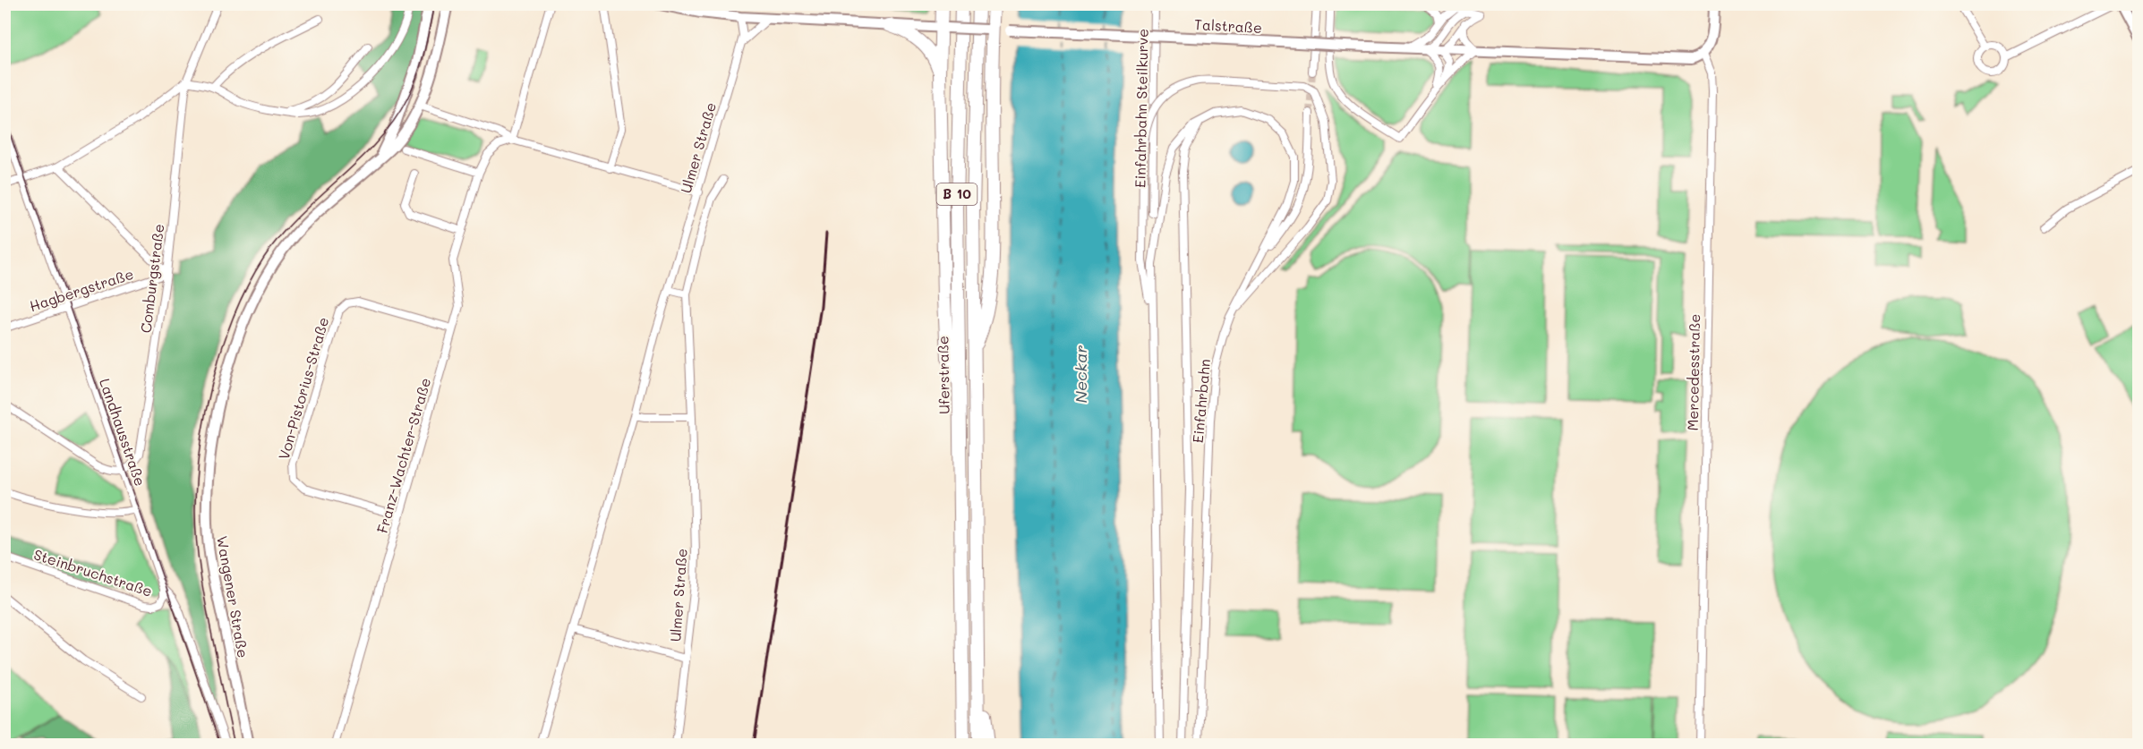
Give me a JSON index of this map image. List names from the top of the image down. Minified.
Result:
{"streets":{"highway":["B 10","Uferstraße"],"main road":["Talstraße","Wangener Straße"],"street":["Einfahrbahn Steilkurve","Ulmer Straße","Comburgstraße","Hagbergstraße","Mercedesstraße","Von-Pistorius-Straße","Einfahrbahn","Landhausstraße","Franz-Wachter-Straße","Steinbruchstraße"]},"crossings":[["Talstraße","Ulmer Straße"],["Talstraße","B 10"],["Talstraße","Mercedesstraße"],["B 10","Uferstraße"],["Comburgstraße","Hagbergstraße"],["Comburgstraße","Landhausstraße"],["Hagbergstraße","Landhausstraße"],["Von-Pistorius-Straße","Franz-Wachter-Straße"],["Landhausstraße","Steinbruchstraße"]],"water":["Neckar"]}
